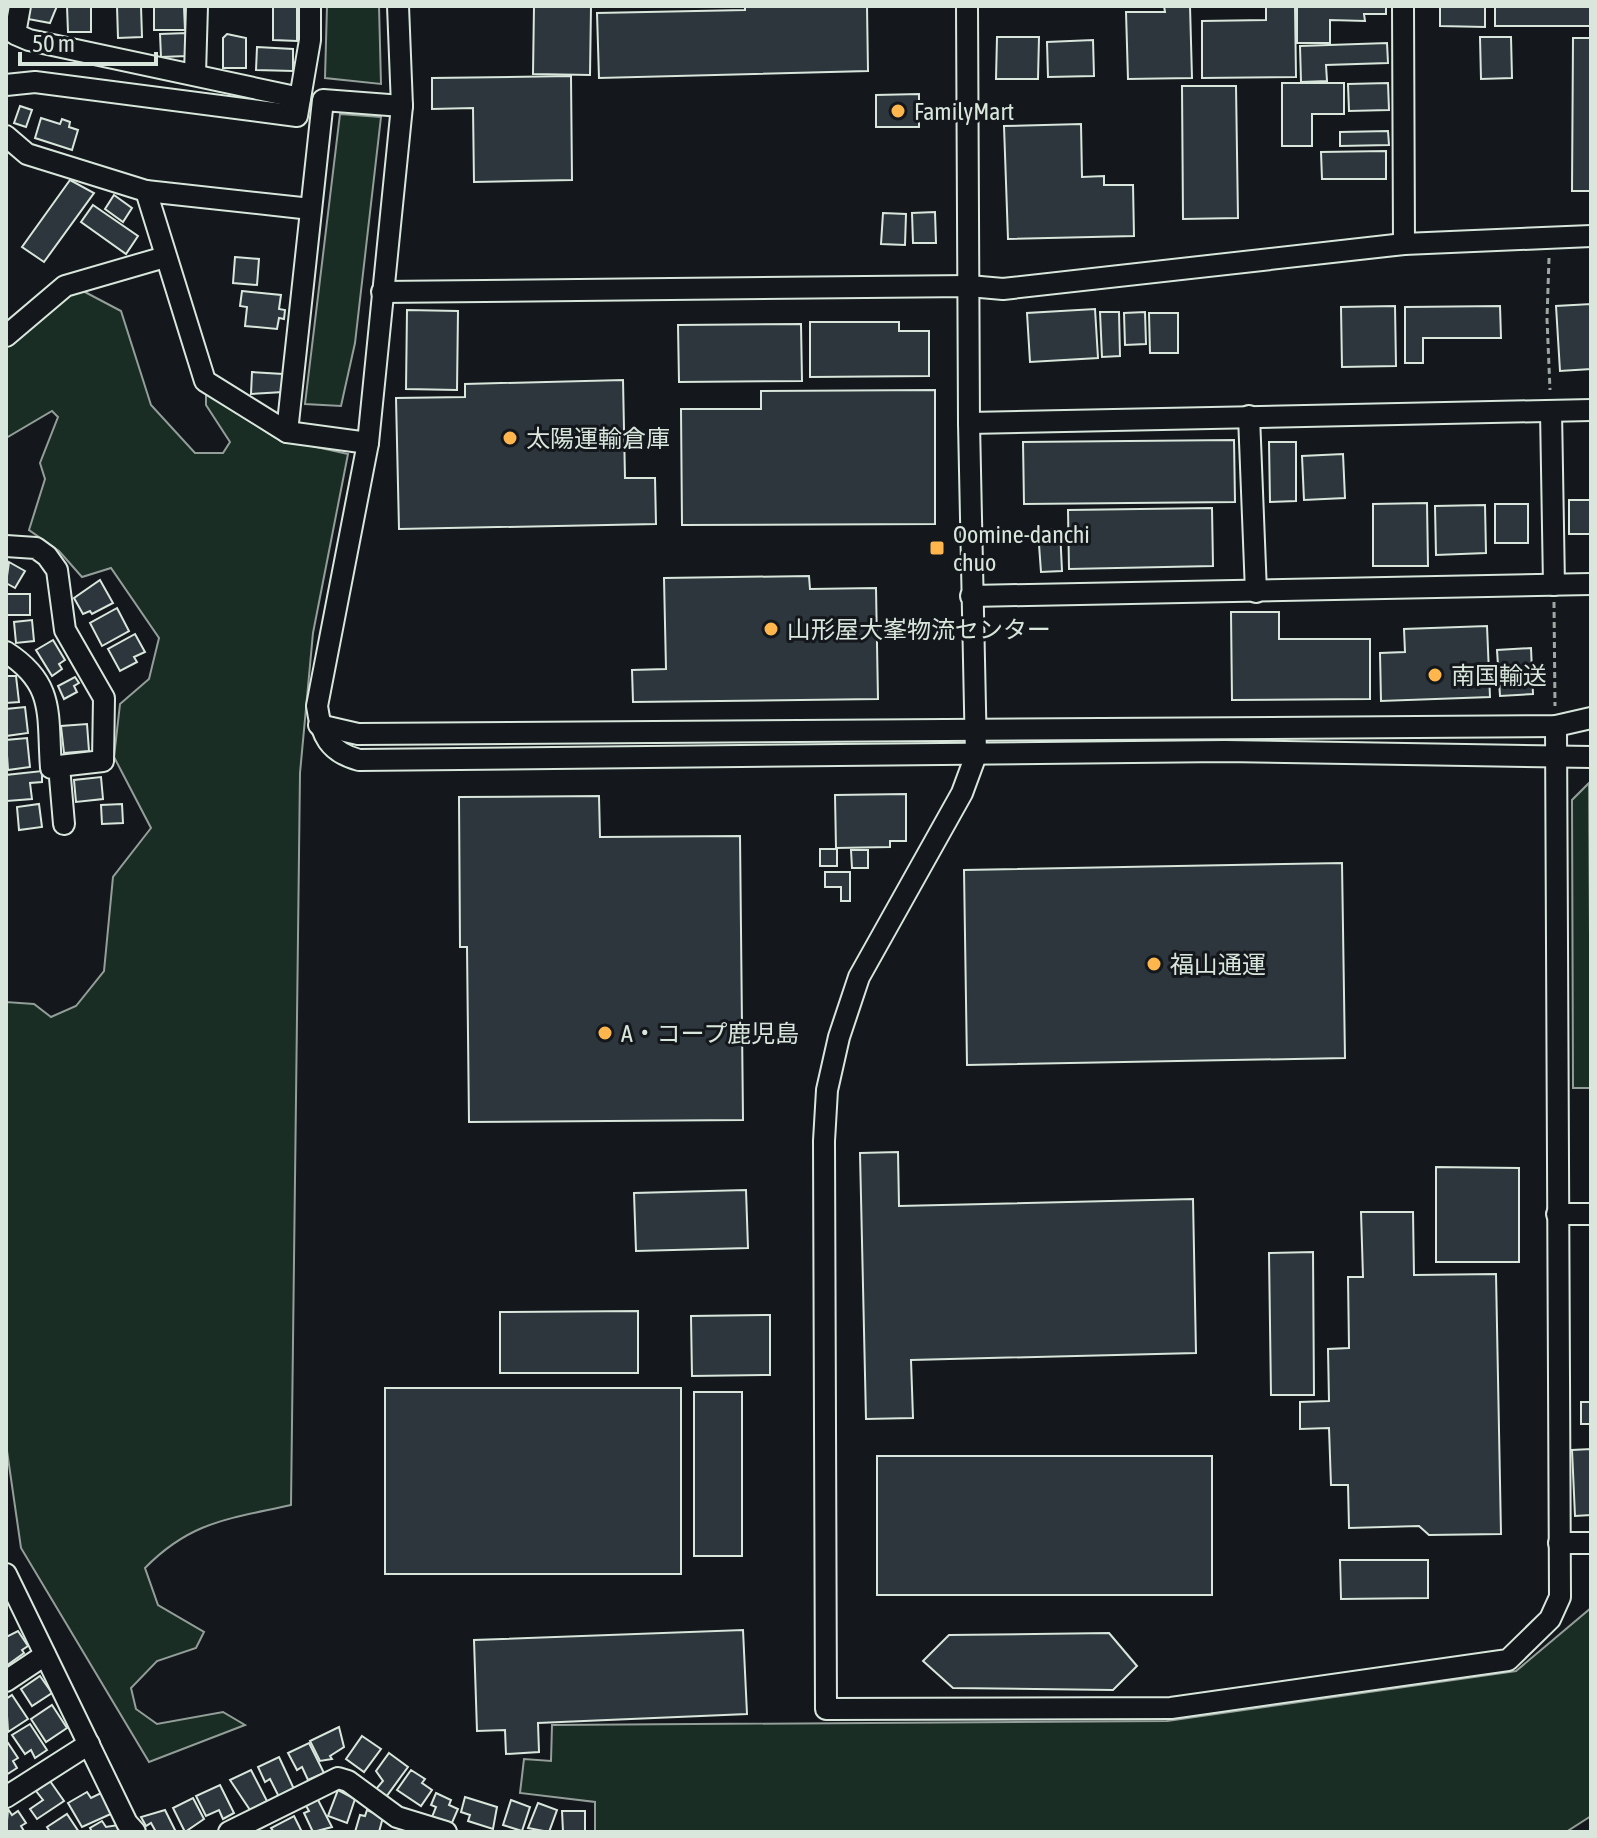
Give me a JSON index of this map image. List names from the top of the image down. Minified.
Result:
{"places":{"other":["FamilyMart","太陽運輸倉庫","山形屋大峯物流センター","南国輸送","福山通運","A・コープ鹿児島"],"transit":["Oomine-danchi chuo"]},"scale_bar":"50 m"}
